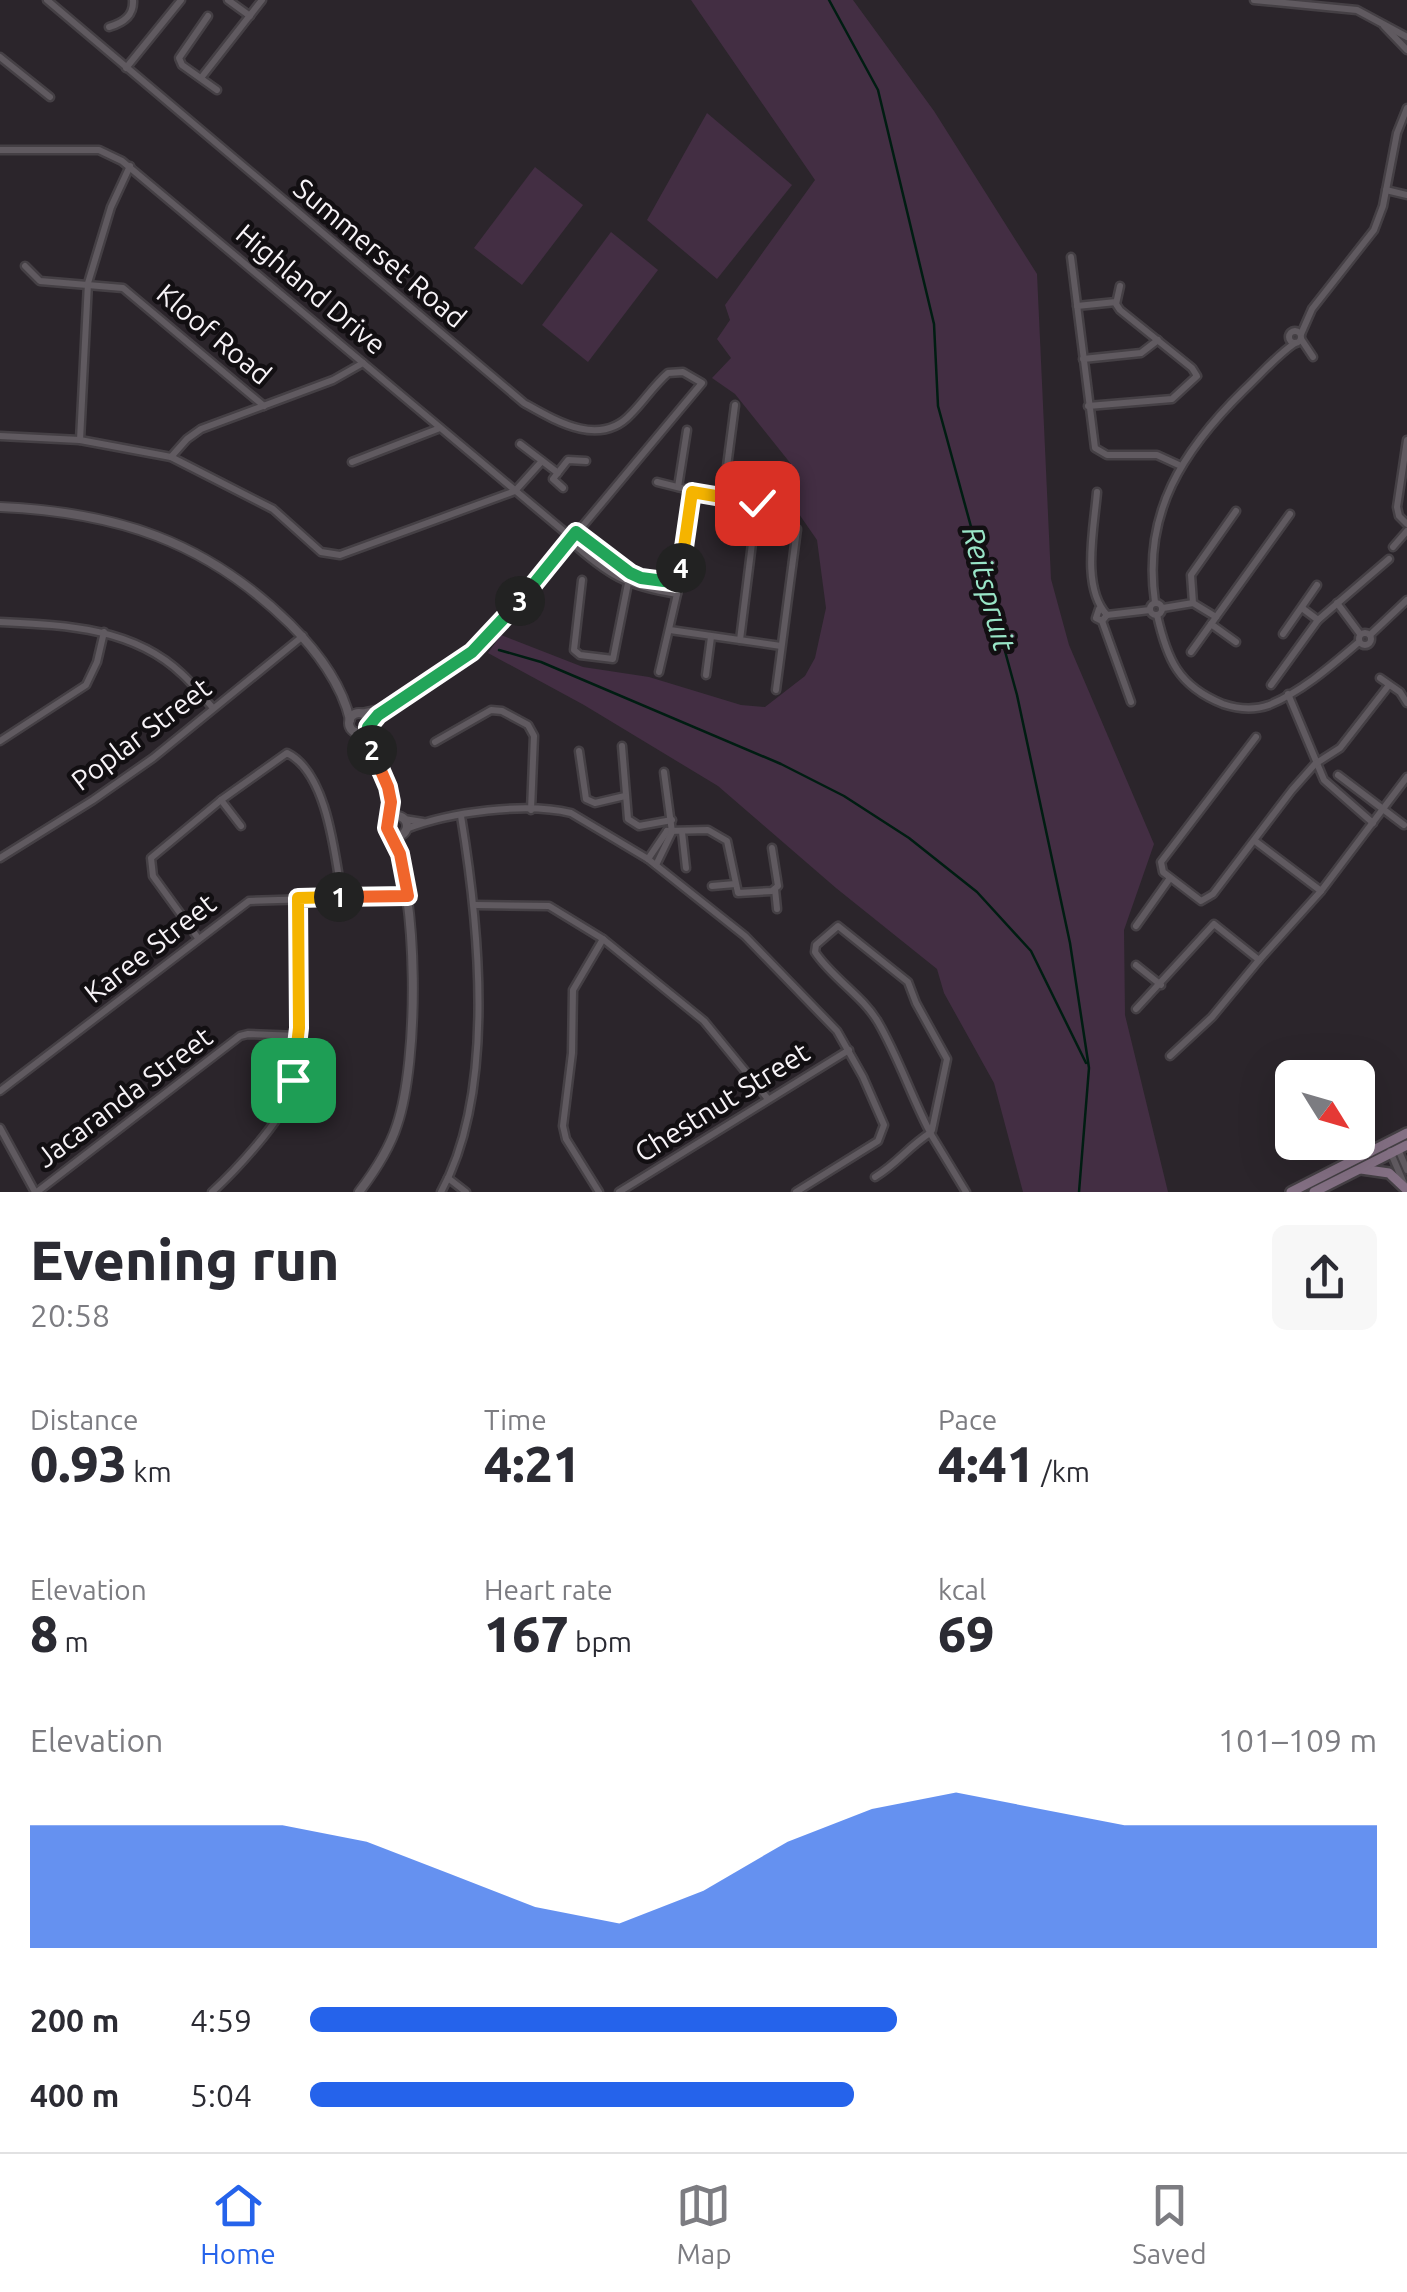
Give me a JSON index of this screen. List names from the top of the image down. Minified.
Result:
{"streets":{"street":["Summerset Road","Highland Drive","Kloof Road","Poplar Street","Karee Street","Jacaranda Street","Chestnut Street"]},"water":["Reitspruit"],"north":"bottom right","page":{"pins":["4","3","2","1"],"heading":["Evening run","20:58"],"stats":[["Distance","0.93 km"],["Time","4:21"],["Pace","4:41 /km"],["Elevation","8 m"],["Heart rate","167 bpm"],["kcal","69"]],"chart":["Elevation","101–109 m"],"list":[{"name":"200 m","note":"4:59"},{"name":"400 m","note":"5:04"}],"tabs":["Home","Map","Saved"]}}
